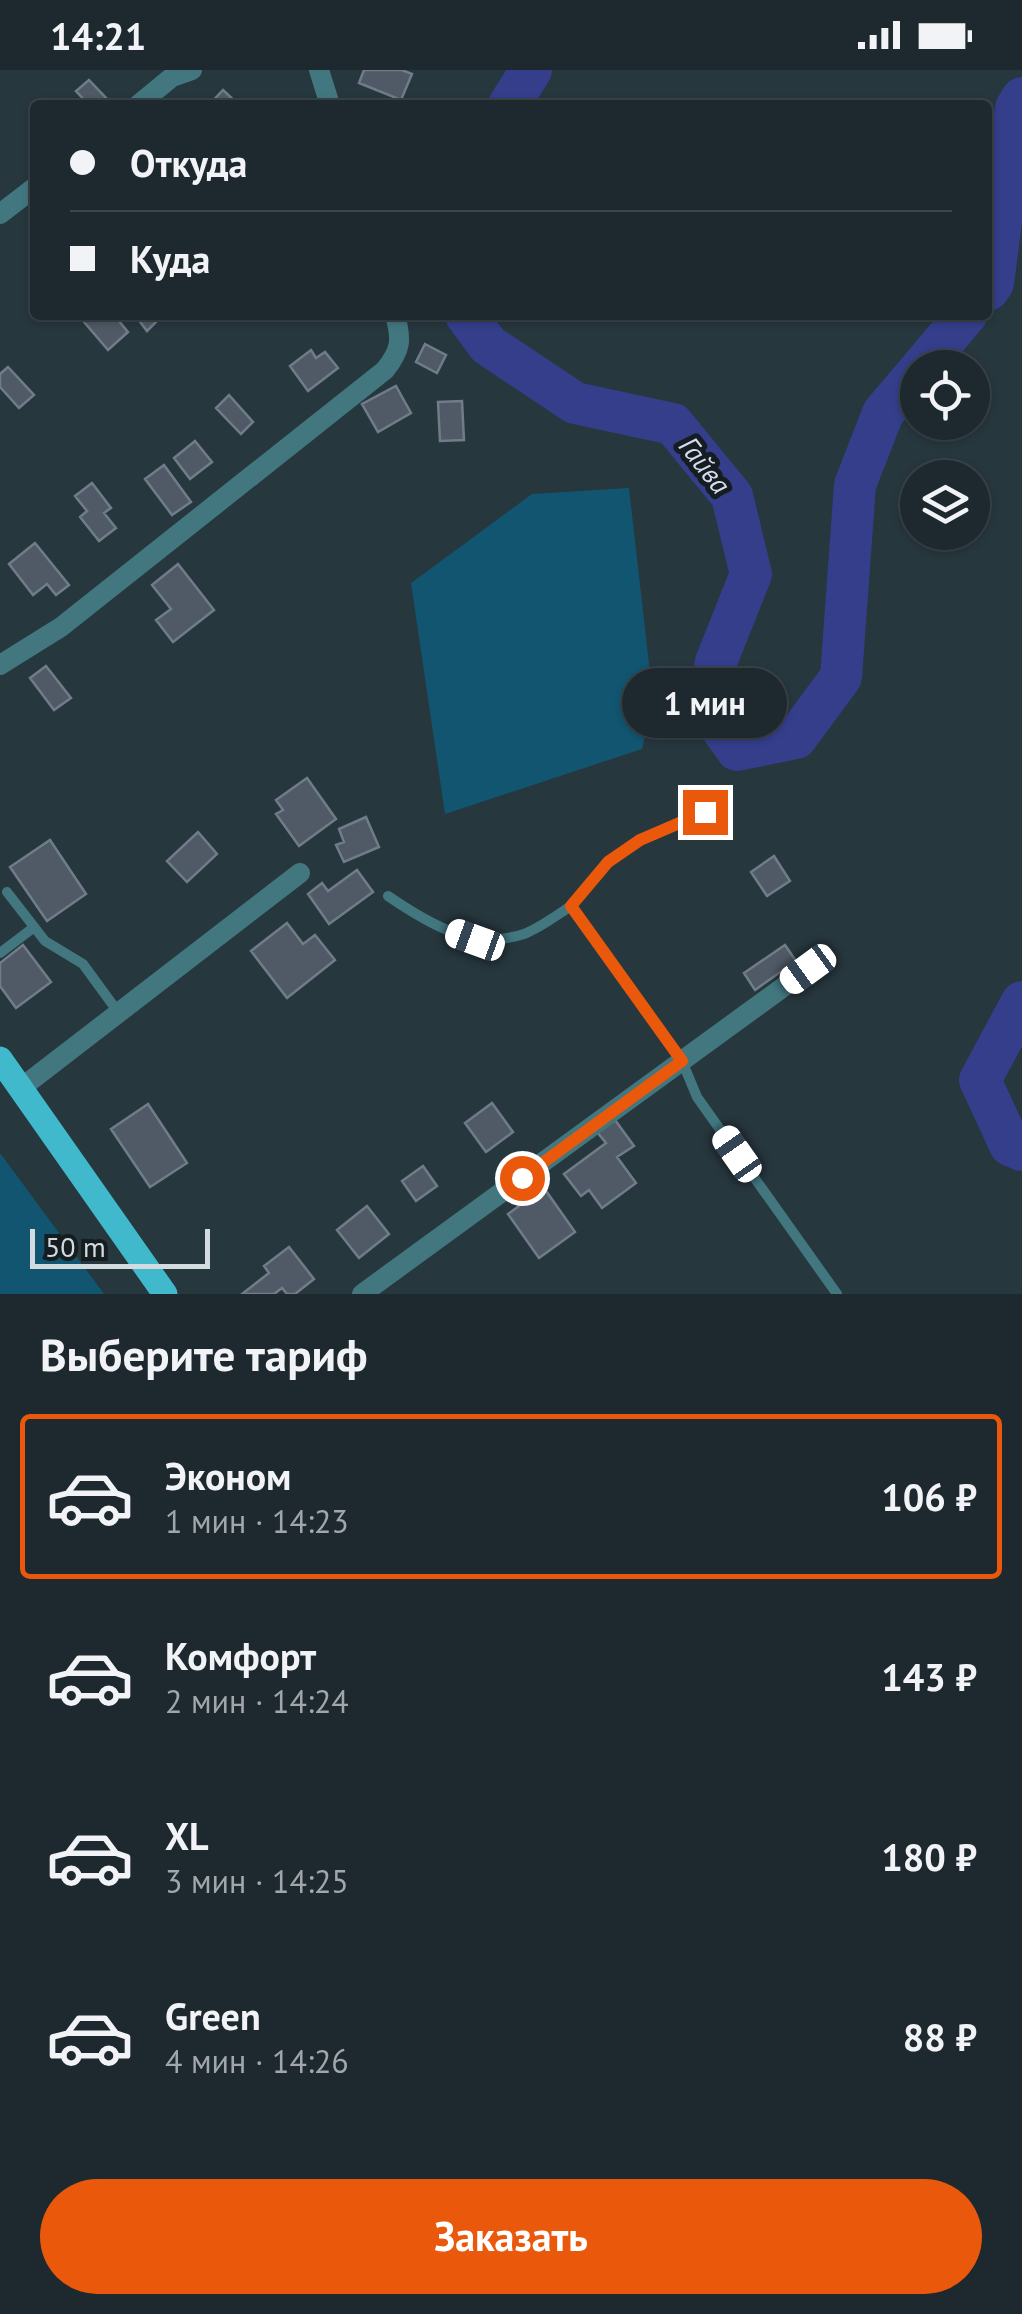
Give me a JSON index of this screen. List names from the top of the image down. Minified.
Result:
{"water":["Гайва"],"scale_bar":"50 m","page":{"status":"14:21","banner":["Откуда","Куда"],"bubble":"1 мин","scale":"50 m","heading":"Выберите тариф","list":[{"name":"Эконом","note":"1 мин · 14:23","value":"106 ₽"},{"name":"Комфорт","note":"2 мин · 14:24","value":"143 ₽"},{"name":"XL","note":"3 мин · 14:25","value":"180 ₽"},{"name":"Green","note":"4 мин · 14:26","value":"88 ₽"}],"buttons":"Заказать"}}
